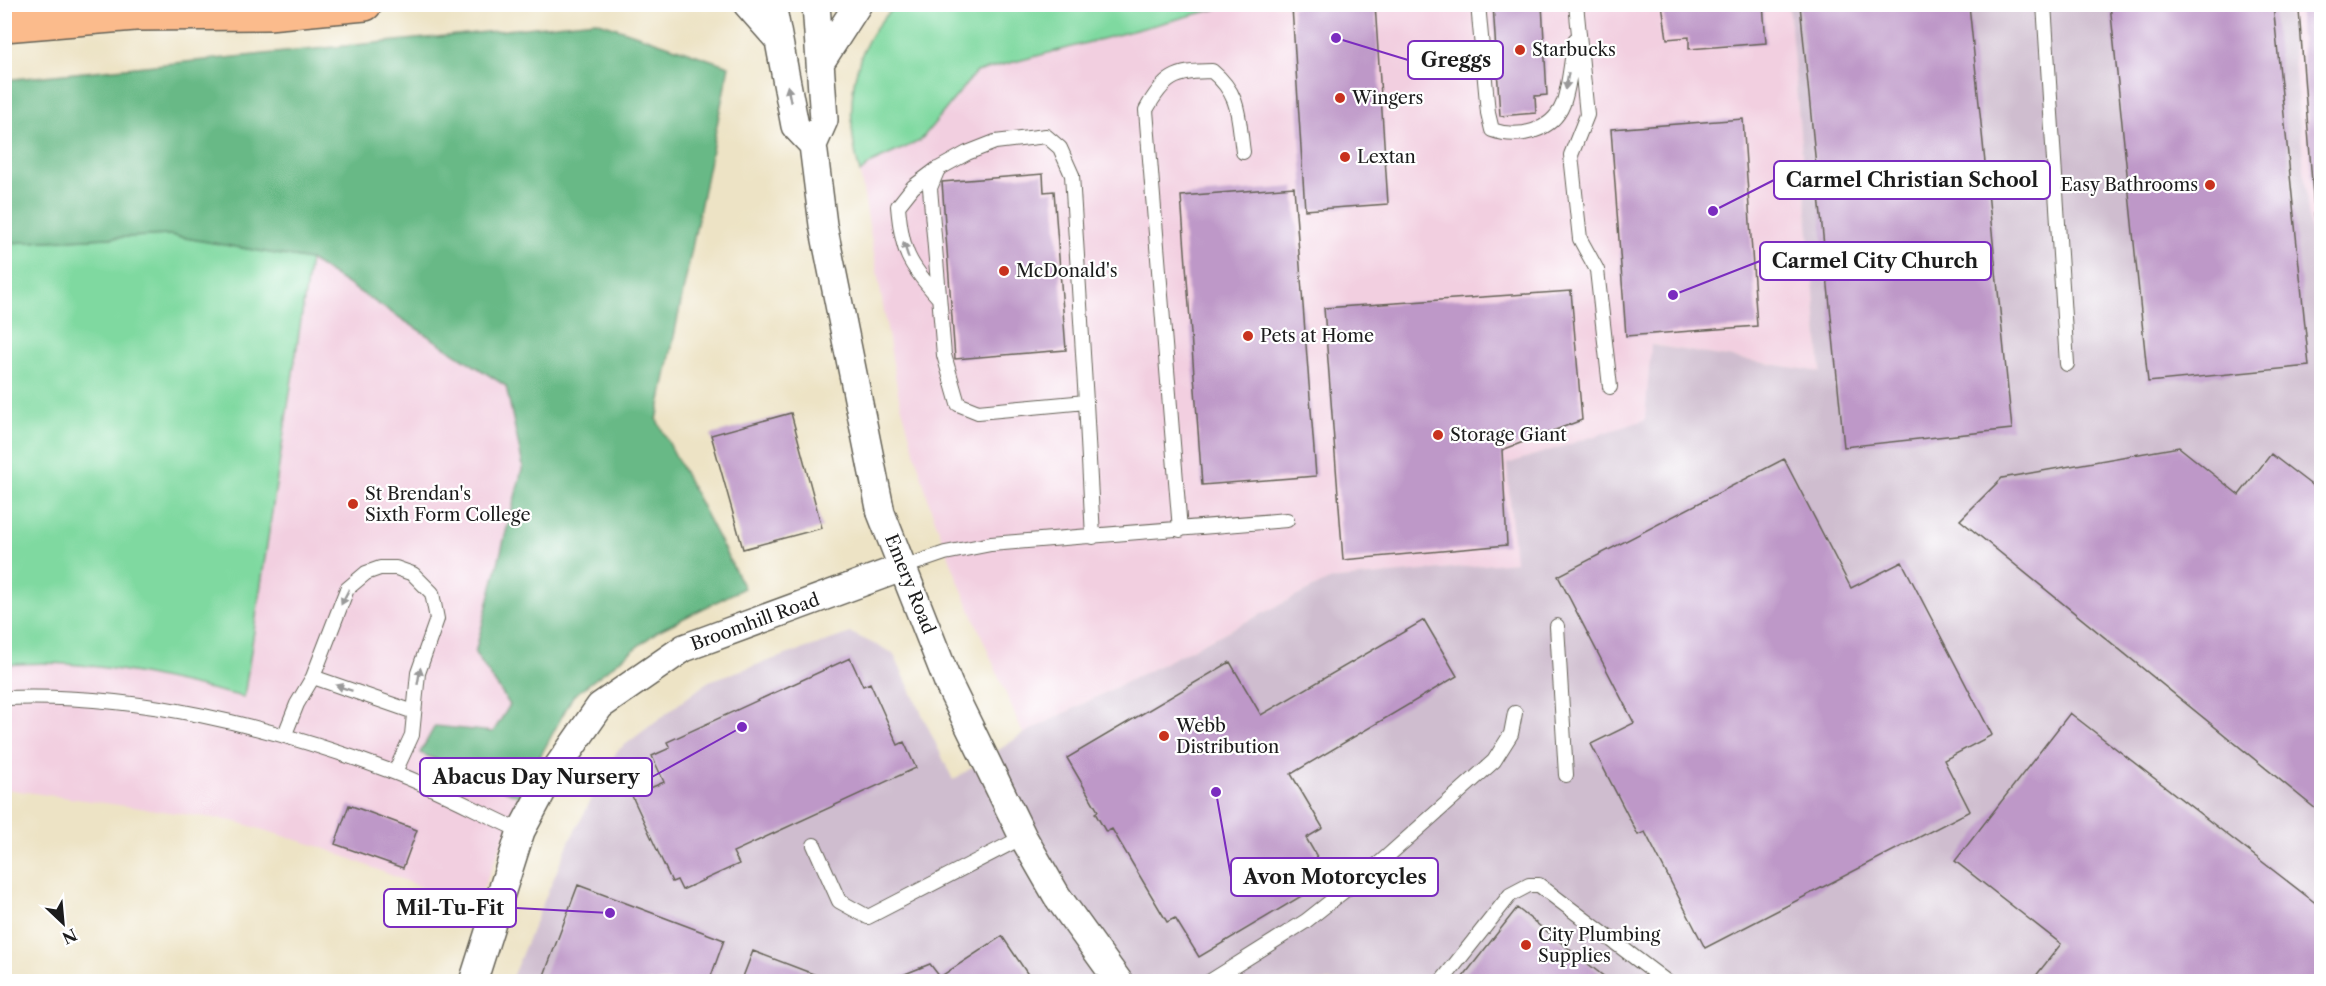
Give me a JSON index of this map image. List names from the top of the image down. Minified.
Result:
{"streets":{"street":["Emery Road","Broomhill Road"]},"crossings":[["Emery Road","Broomhill Road"]],"places":["Greggs","Starbucks","Wingers","Lextan","Easy Bathrooms","Carmel Christian School","McDonald's","Carmel City Church","Pets at Home","Storage Giant","St Brendan's Sixth Form College","Abacus Day Nursery","Webb Distribution","Avon Motorcycles","Mil-Tu-Fit","City Plumbing Supplies"],"north":"bottom right"}
